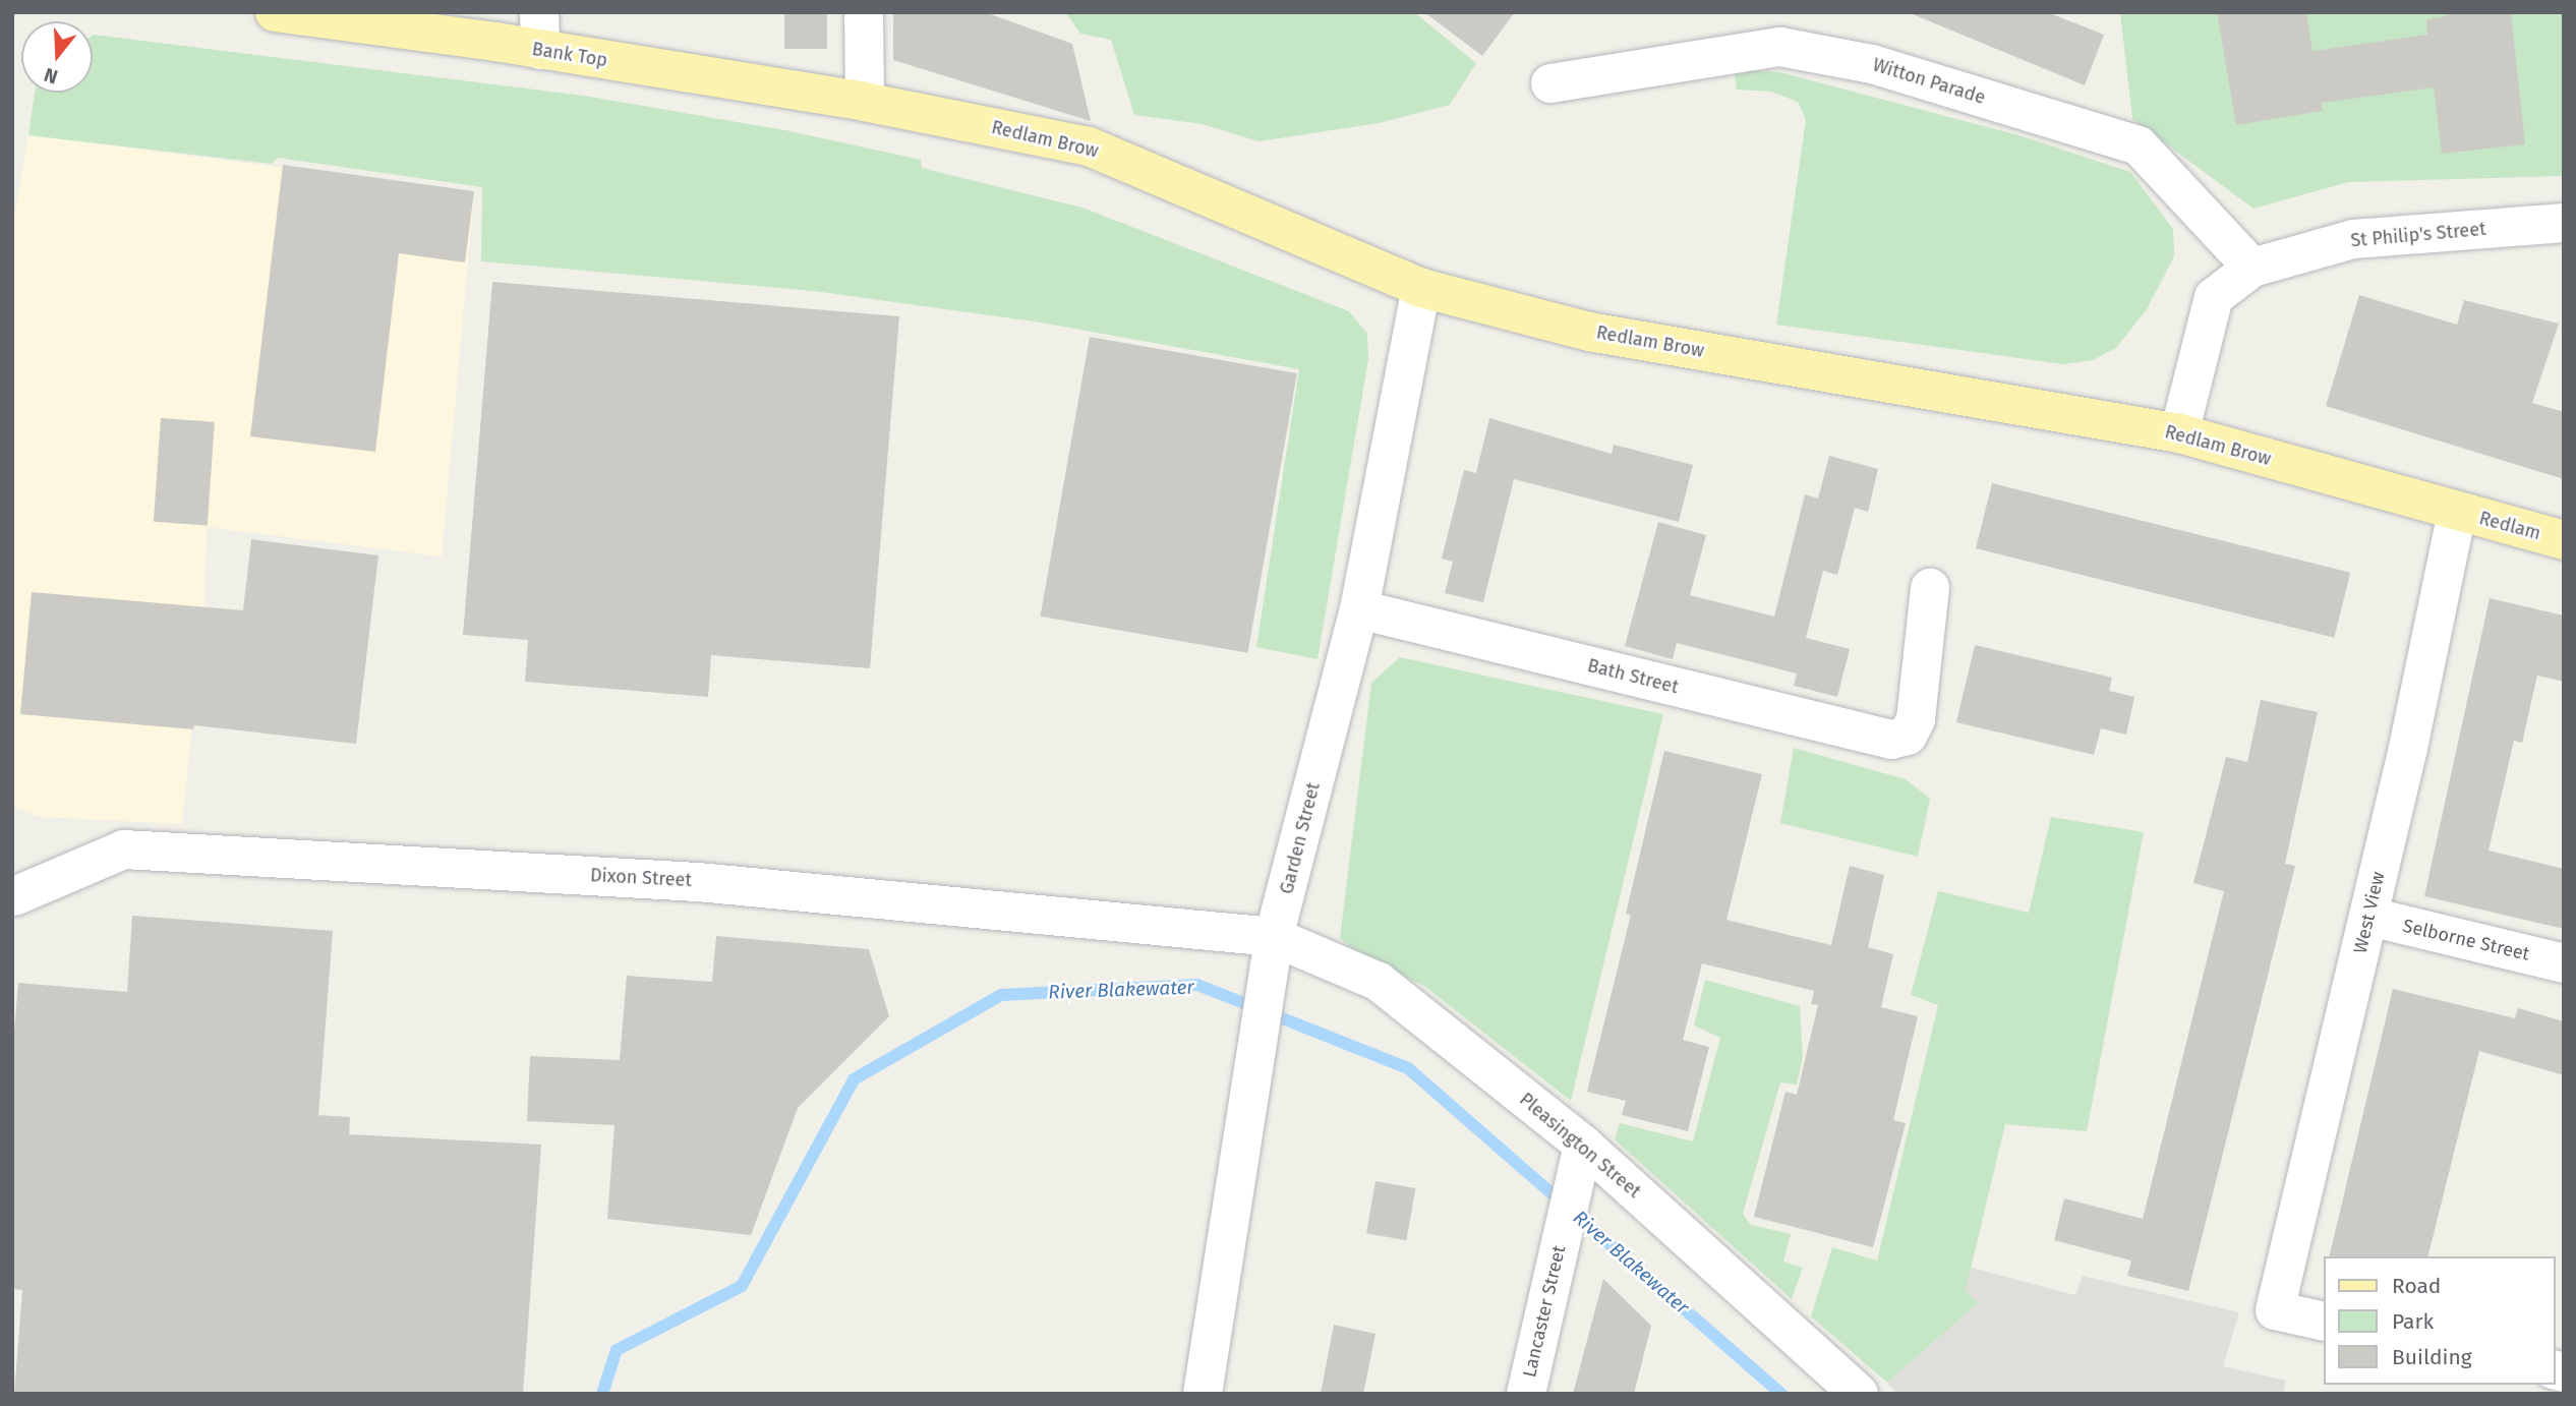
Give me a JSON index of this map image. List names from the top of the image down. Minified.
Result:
{"streets":{"main road":["Bank Top","Redlam Brow","Redlam"],"street":["Witton Parade","St Philip's Street","Bath Street","Garden Street","Dixon Street","West View","Selborne Street","Pleasington Street","Lancaster Street"]},"crossings":[["Bank Top","Redlam Brow"],["Witton Parade","St Philip's Street"],["Redlam Brow","St Philip's Street"],["Redlam Brow","Redlam"],["Redlam Brow","Garden Street"],["Redlam Brow","West View"],["Redlam","West View"],["Bath Street","Garden Street"],["Garden Street","Dixon Street"],["Garden Street","Pleasington Street"],["Dixon Street","Pleasington Street"],["West View","Selborne Street"],["Pleasington Street","Lancaster Street"]],"water":["River Blakewater"],"legend":["Road","Park","Building"],"north":"bottom"}
